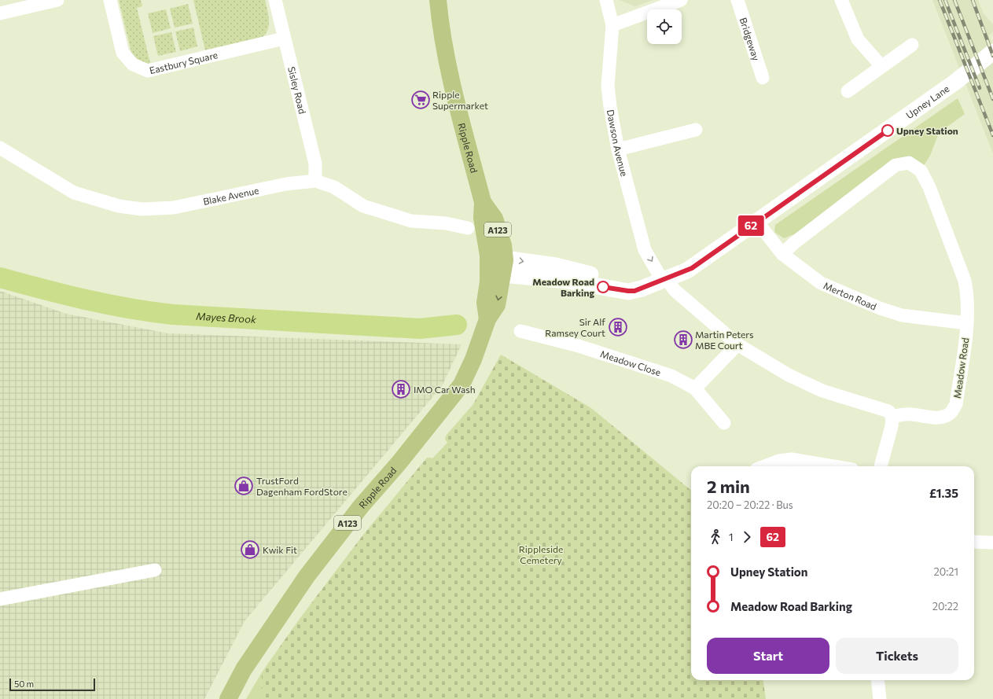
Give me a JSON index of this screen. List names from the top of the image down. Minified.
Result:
{"streets":{"main road":["Ripple Road","A123"],"street":["Bridgeway","Eastbury Square","Sisley Road","Upney Lane","Dawson Avenue","Blake Avenue","Merton Road","Meadow Close","Meadow Road"]},"crossings":[["Eastbury Square","Sisley Road"],["Sisley Road","Blake Avenue"],["Upney Lane","Dawson Avenue"],["Upney Lane","Ripple Road"],["Upney Lane","Merton Road"],["Merton Road","Meadow Road"]],"one_way":["Dawson Avenue"],"water":["Mayes Brook"],"parks":["Rippleside Cemetery"],"places":{"supermarket":["Ripple Supermarket"],"other":["Upney Station","Meadow Road Barking"],"building":["Sir Alf Ramsey Court","Martin Peters MBE Court","IMO Car Wash"],"shop":["TrustFord Dagenham FordStore","Kwik Fit"]},"lines":["bus line 62"],"scale_bar":"50 m","page":{"on_map":"62","heading":["2 min","20:20 – 20:22 · Bus","£1.35"],"legs":["1","62"],"list":[{"name":"Upney Station","value":"20:21"},{"name":"Meadow Road Barking","value":"20:22"}],"buttons":["Start","Tickets"],"scale":"50 m"}}
